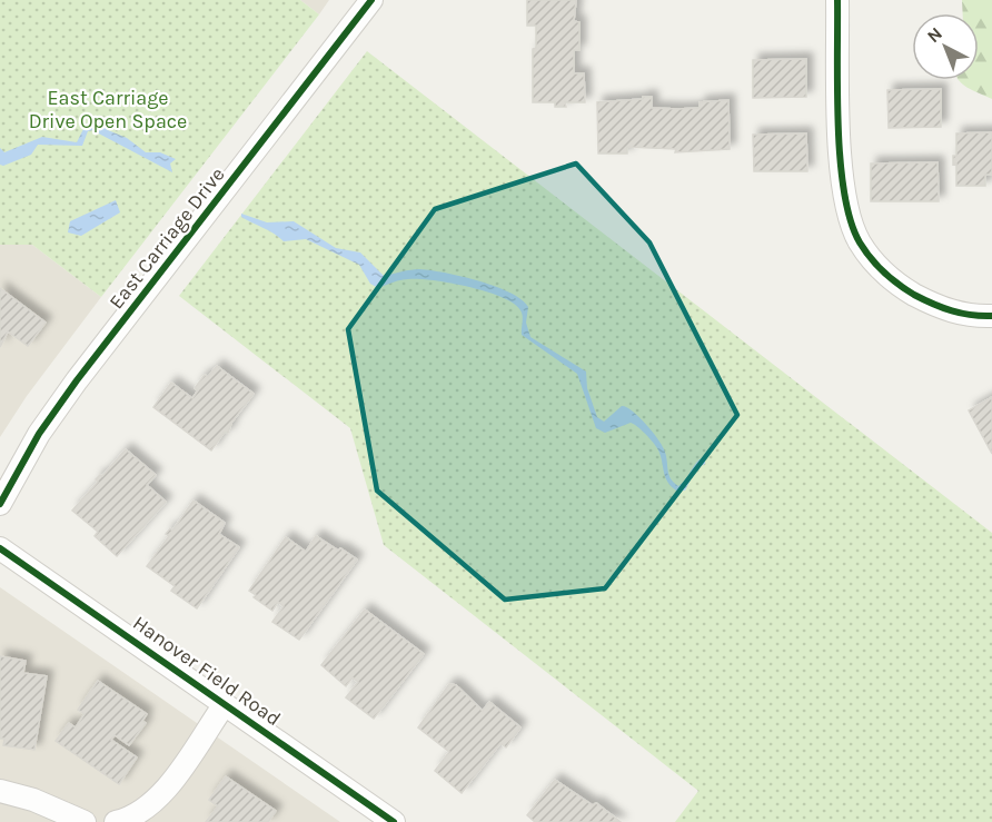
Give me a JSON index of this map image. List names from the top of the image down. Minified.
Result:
{"streets":{"street":["East Carriage Drive","Hanover Field Road"]},"parks":["East Carriage Drive Open Space"],"north":"top left"}
